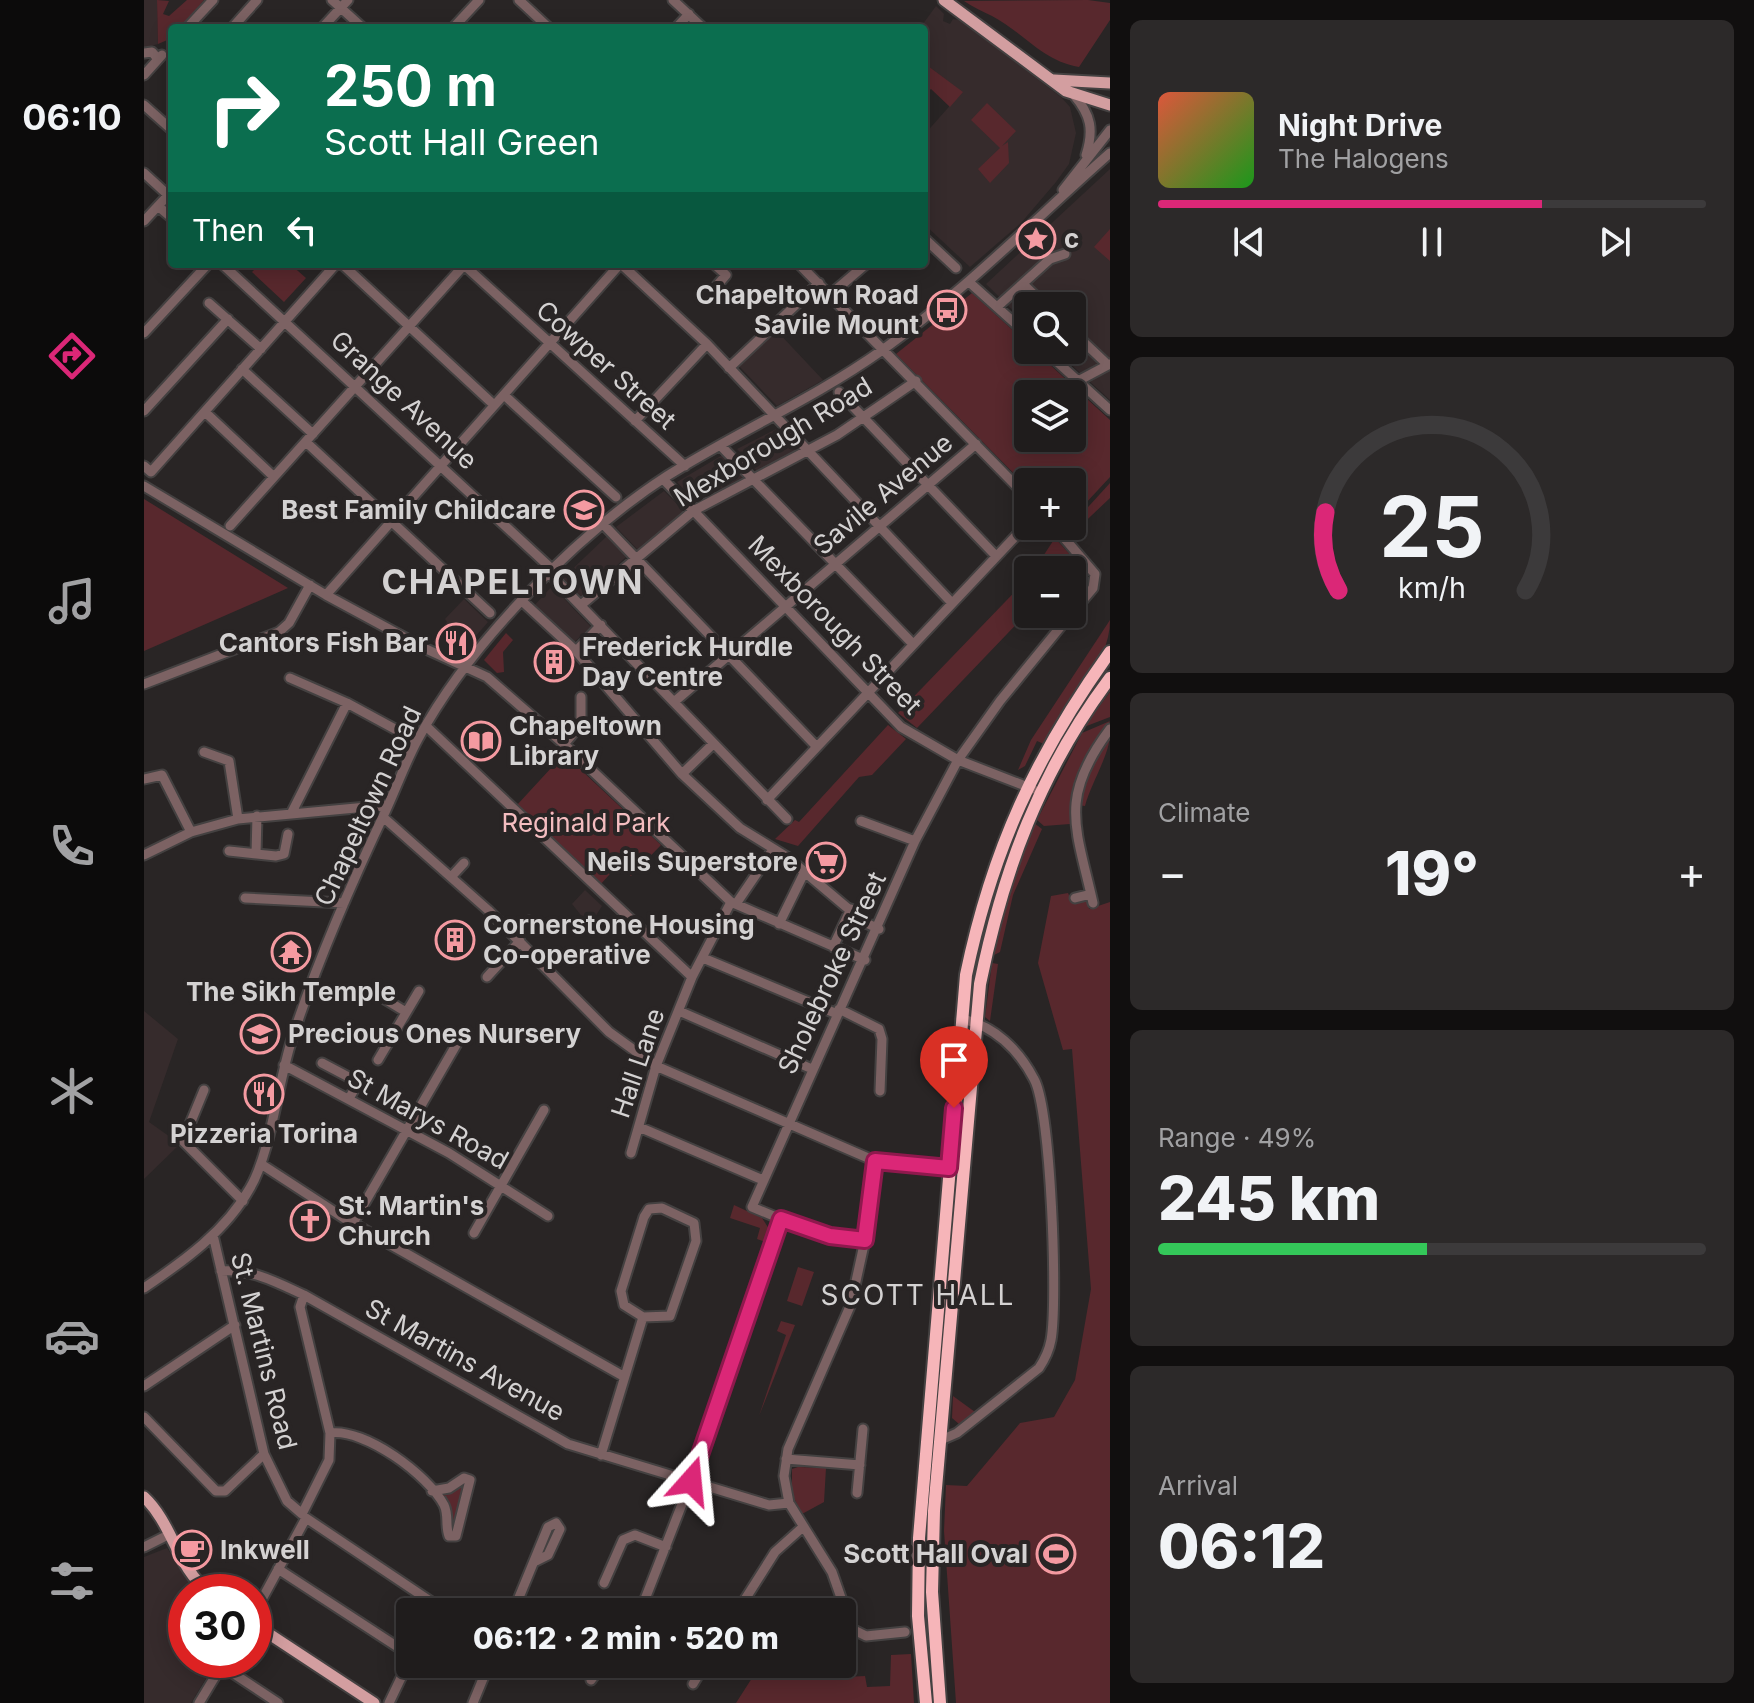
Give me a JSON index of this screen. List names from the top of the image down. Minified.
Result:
{"streets":{"street":["Cowper Street","Grange Avenue","Mexborough Road","Savile Avenue","Mexborough Street","Chapeltown Road","Sholebroke Street","Hall Lane","St Marys Road","St. Martins Road","St Martins Avenue"]},"crossings":[["Cowper Street","Chapeltown Road"],["Grange Avenue","Mexborough Road"],["Grange Avenue","Savile Avenue"],["Grange Avenue","Chapeltown Road"],["Mexborough Road","Mexborough Street"],["Savile Avenue","Mexborough Street"],["Mexborough Street","Chapeltown Road"],["Mexborough Street","Sholebroke Street"],["Chapeltown Road","St Marys Road"],["Chapeltown Road","St. Martins Road"],["St. Martins Road","St Martins Avenue"]],"districts":["CHAPELTOWN","SCOTT HALL"],"parks":["Reginald Park"],"places":{"place":["c"],"bus stop":["Chapeltown Road Savile Mount"],"school or university":["Best Family Childcare","Precious Ones Nursery"],"restaurant":["Cantors Fish Bar","Pizzeria Torina"],"building":["Frederick Hurdle Day Centre","Cornerstone Housing Co-operative"],"library":["Chapeltown Library"],"supermarket":["Neils Superstore"],"temple":["The Sikh Temple"],"church":["St. Martin's Church"],"cafe":["Inkwell"],"sports":["Scott Hall Oval"]},"page":{"tabs":"06:10","turn":["250 m","Scott Hall Green"],"song":["Night Drive","The Halogens"],"then":"Then","map_buttons":["+","−"],"tile":["Climate",["Range · 49%","245 km"],["Arrival","06:12"]],"heat":["−","19°","+"],"limit":"30","trip":"06:12 · 2 min · 520 m","gauge":["25","km/h"]}}
